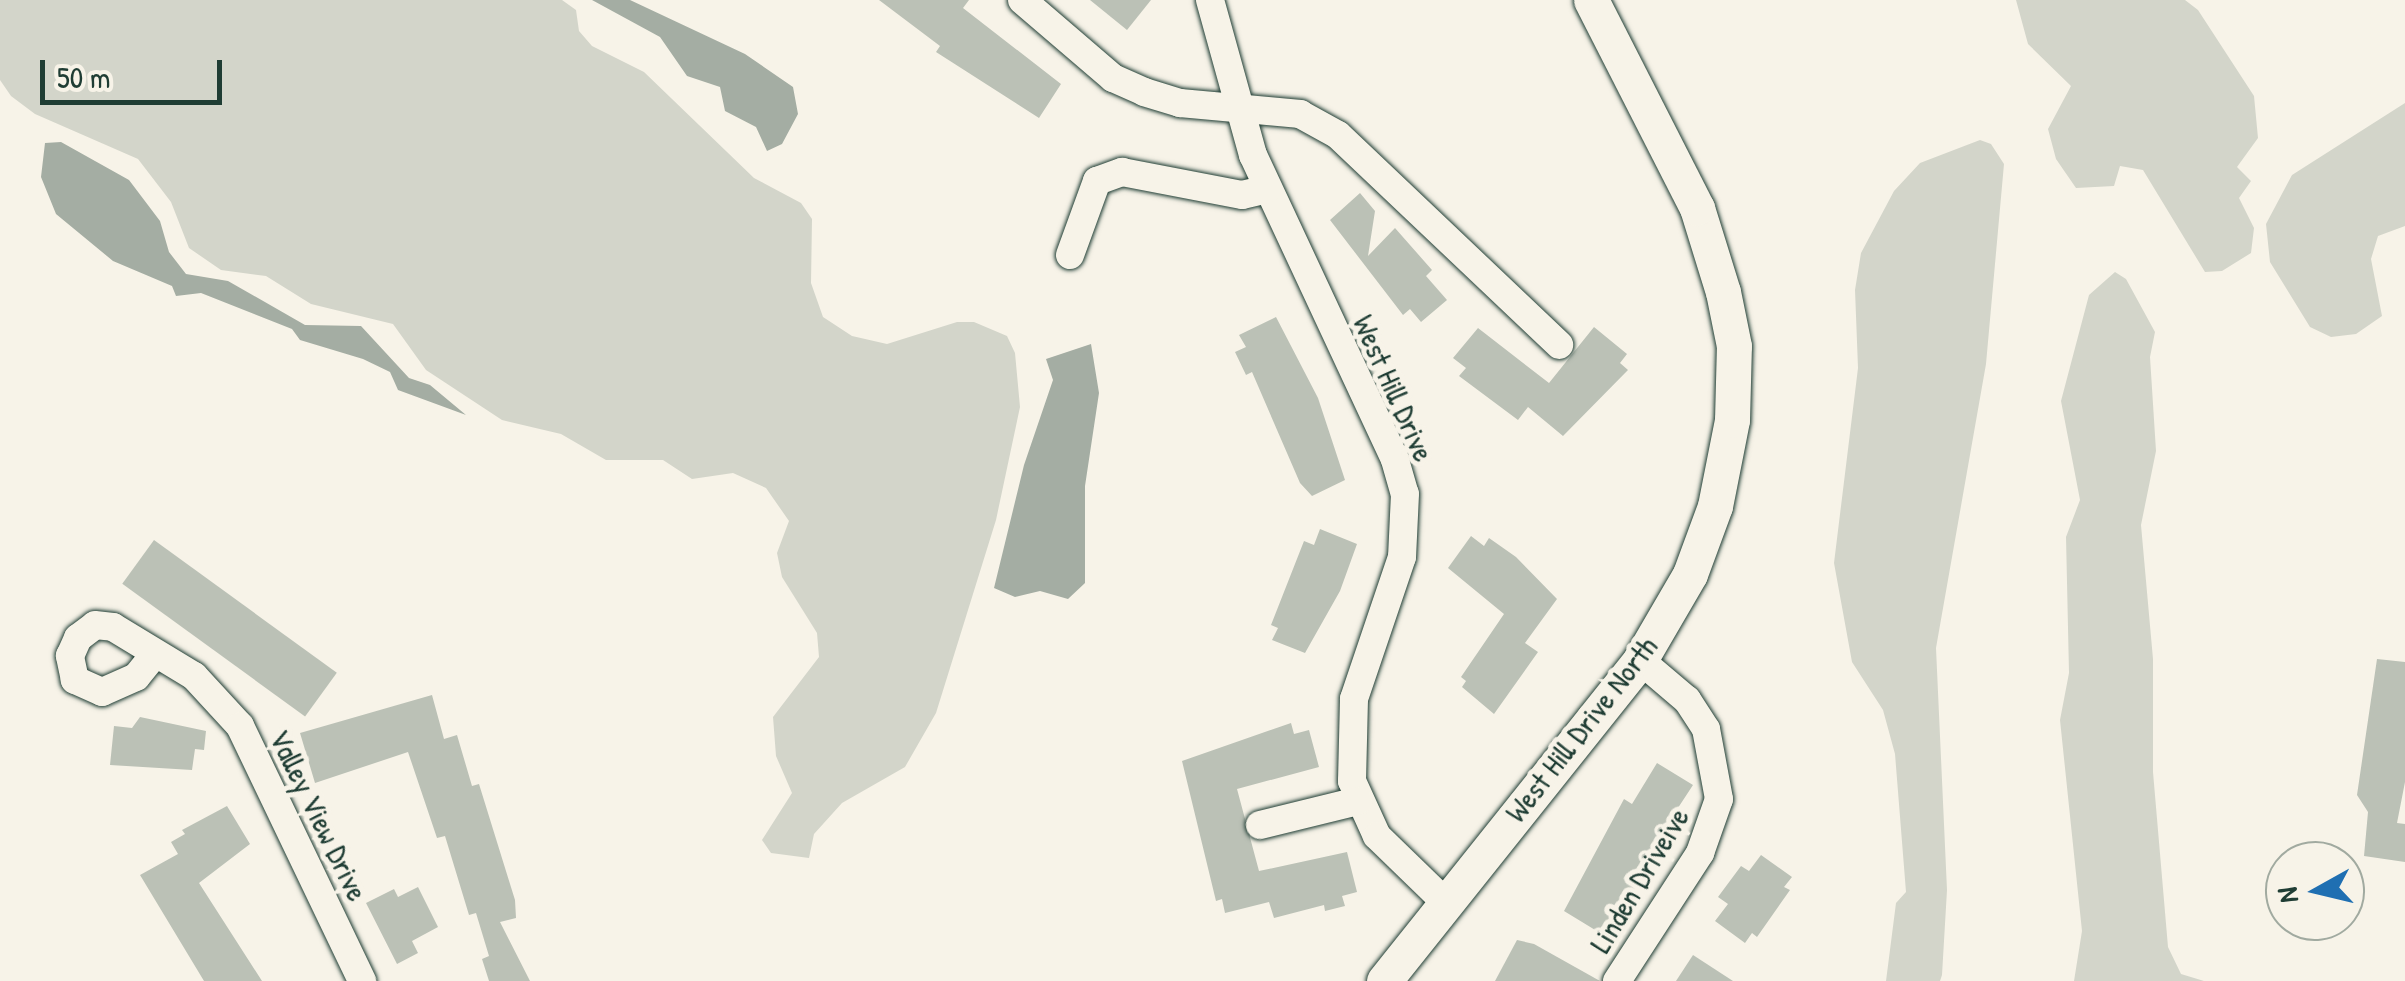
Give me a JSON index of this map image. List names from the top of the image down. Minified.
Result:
{"streets":{"street":["West Hill Drive","West Hill Drive North","Valley View Drive","Linden Driveive"]},"crossings":[["West Hill Drive","West Hill Drive North"],["West Hill Drive North","Linden Driveive"]],"scale_bar":"50 m","north":"left"}
